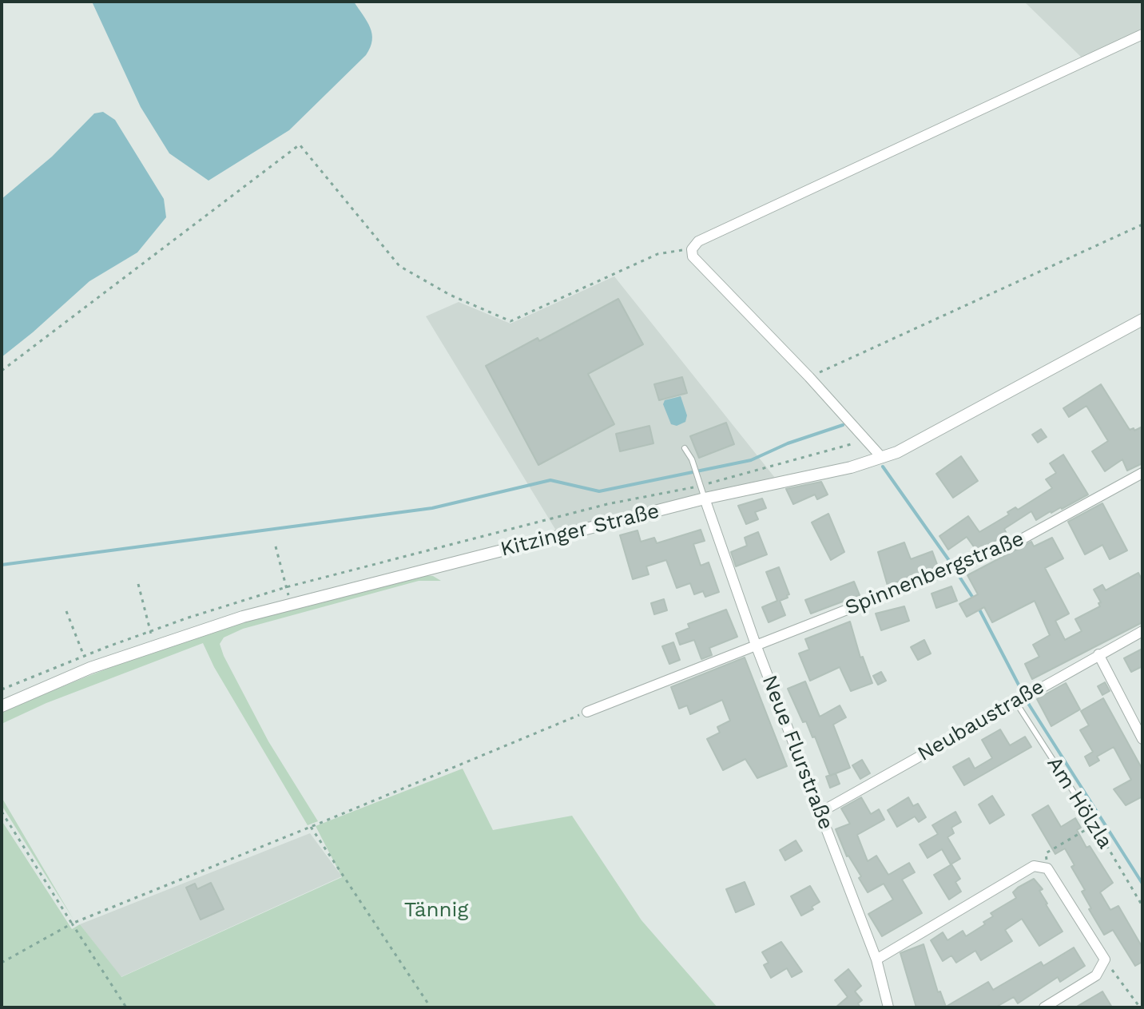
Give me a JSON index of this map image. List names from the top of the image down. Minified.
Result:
{"streets":{"street":["Kitzinger Straße","Spinnenbergstraße","Neubaustraße","Neue Flurstraße"],"lane":["Am Hölzla"]},"crossings":[["Kitzinger Straße","Neue Flurstraße"],["Spinnenbergstraße","Neue Flurstraße"],["Neubaustraße","Neue Flurstraße"],["Neubaustraße","Am Hölzla"]],"parks":["Tännig"]}
